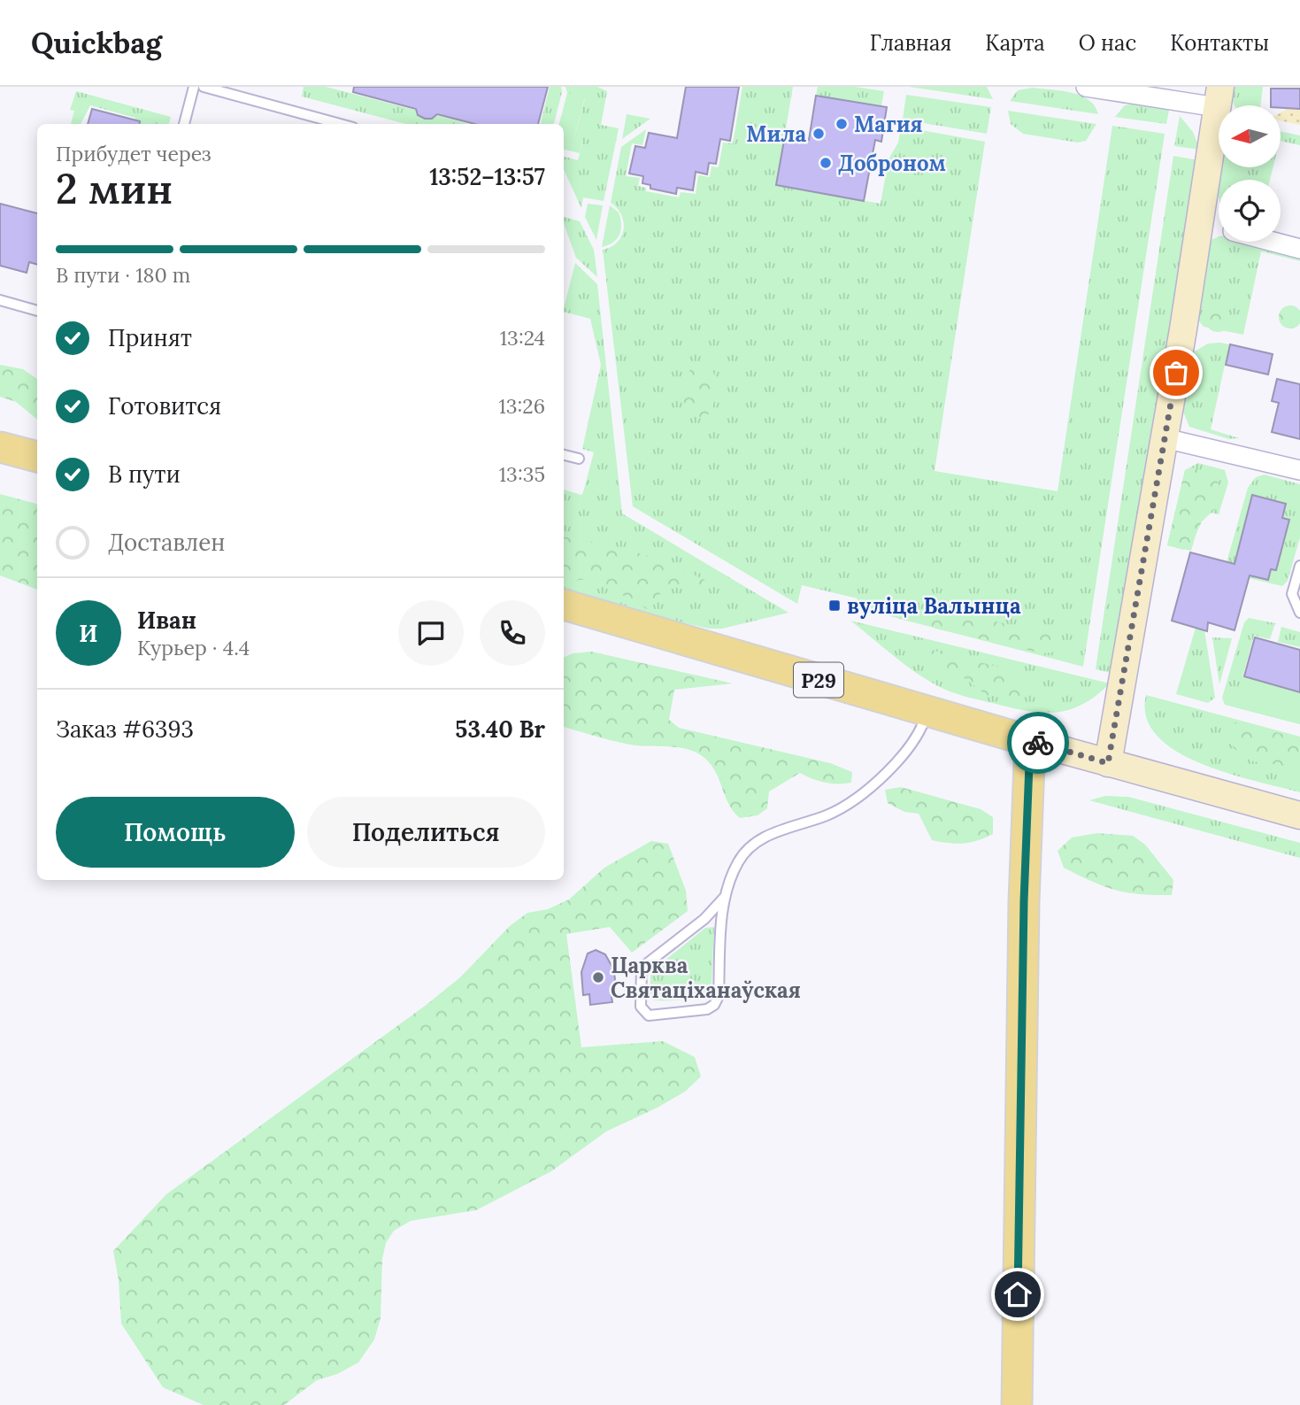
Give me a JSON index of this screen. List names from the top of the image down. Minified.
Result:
{"streets":{"main road":["Р29"]},"places":{"other":["Магия","Мила","Доброном","Царква Святаціханаўская"],"transit":["вуліца Валынца"]},"north":"left","page":{"header":"Quickbag","nav":["Главная","Карта","О нас","Контакты"],"heading":["2 мин","Прибудет через","13:52–13:57"],"panel":["Иван","Курьер · 4.4","Заказ #6393","53.40 Br"],"bar":"В пути · 180 m","list":[["Принят","13:24"],["Готовится","13:26"],["В пути","13:35"],"Доставлен"],"round":"И","buttons":["Помощь","Поделиться"]}}
